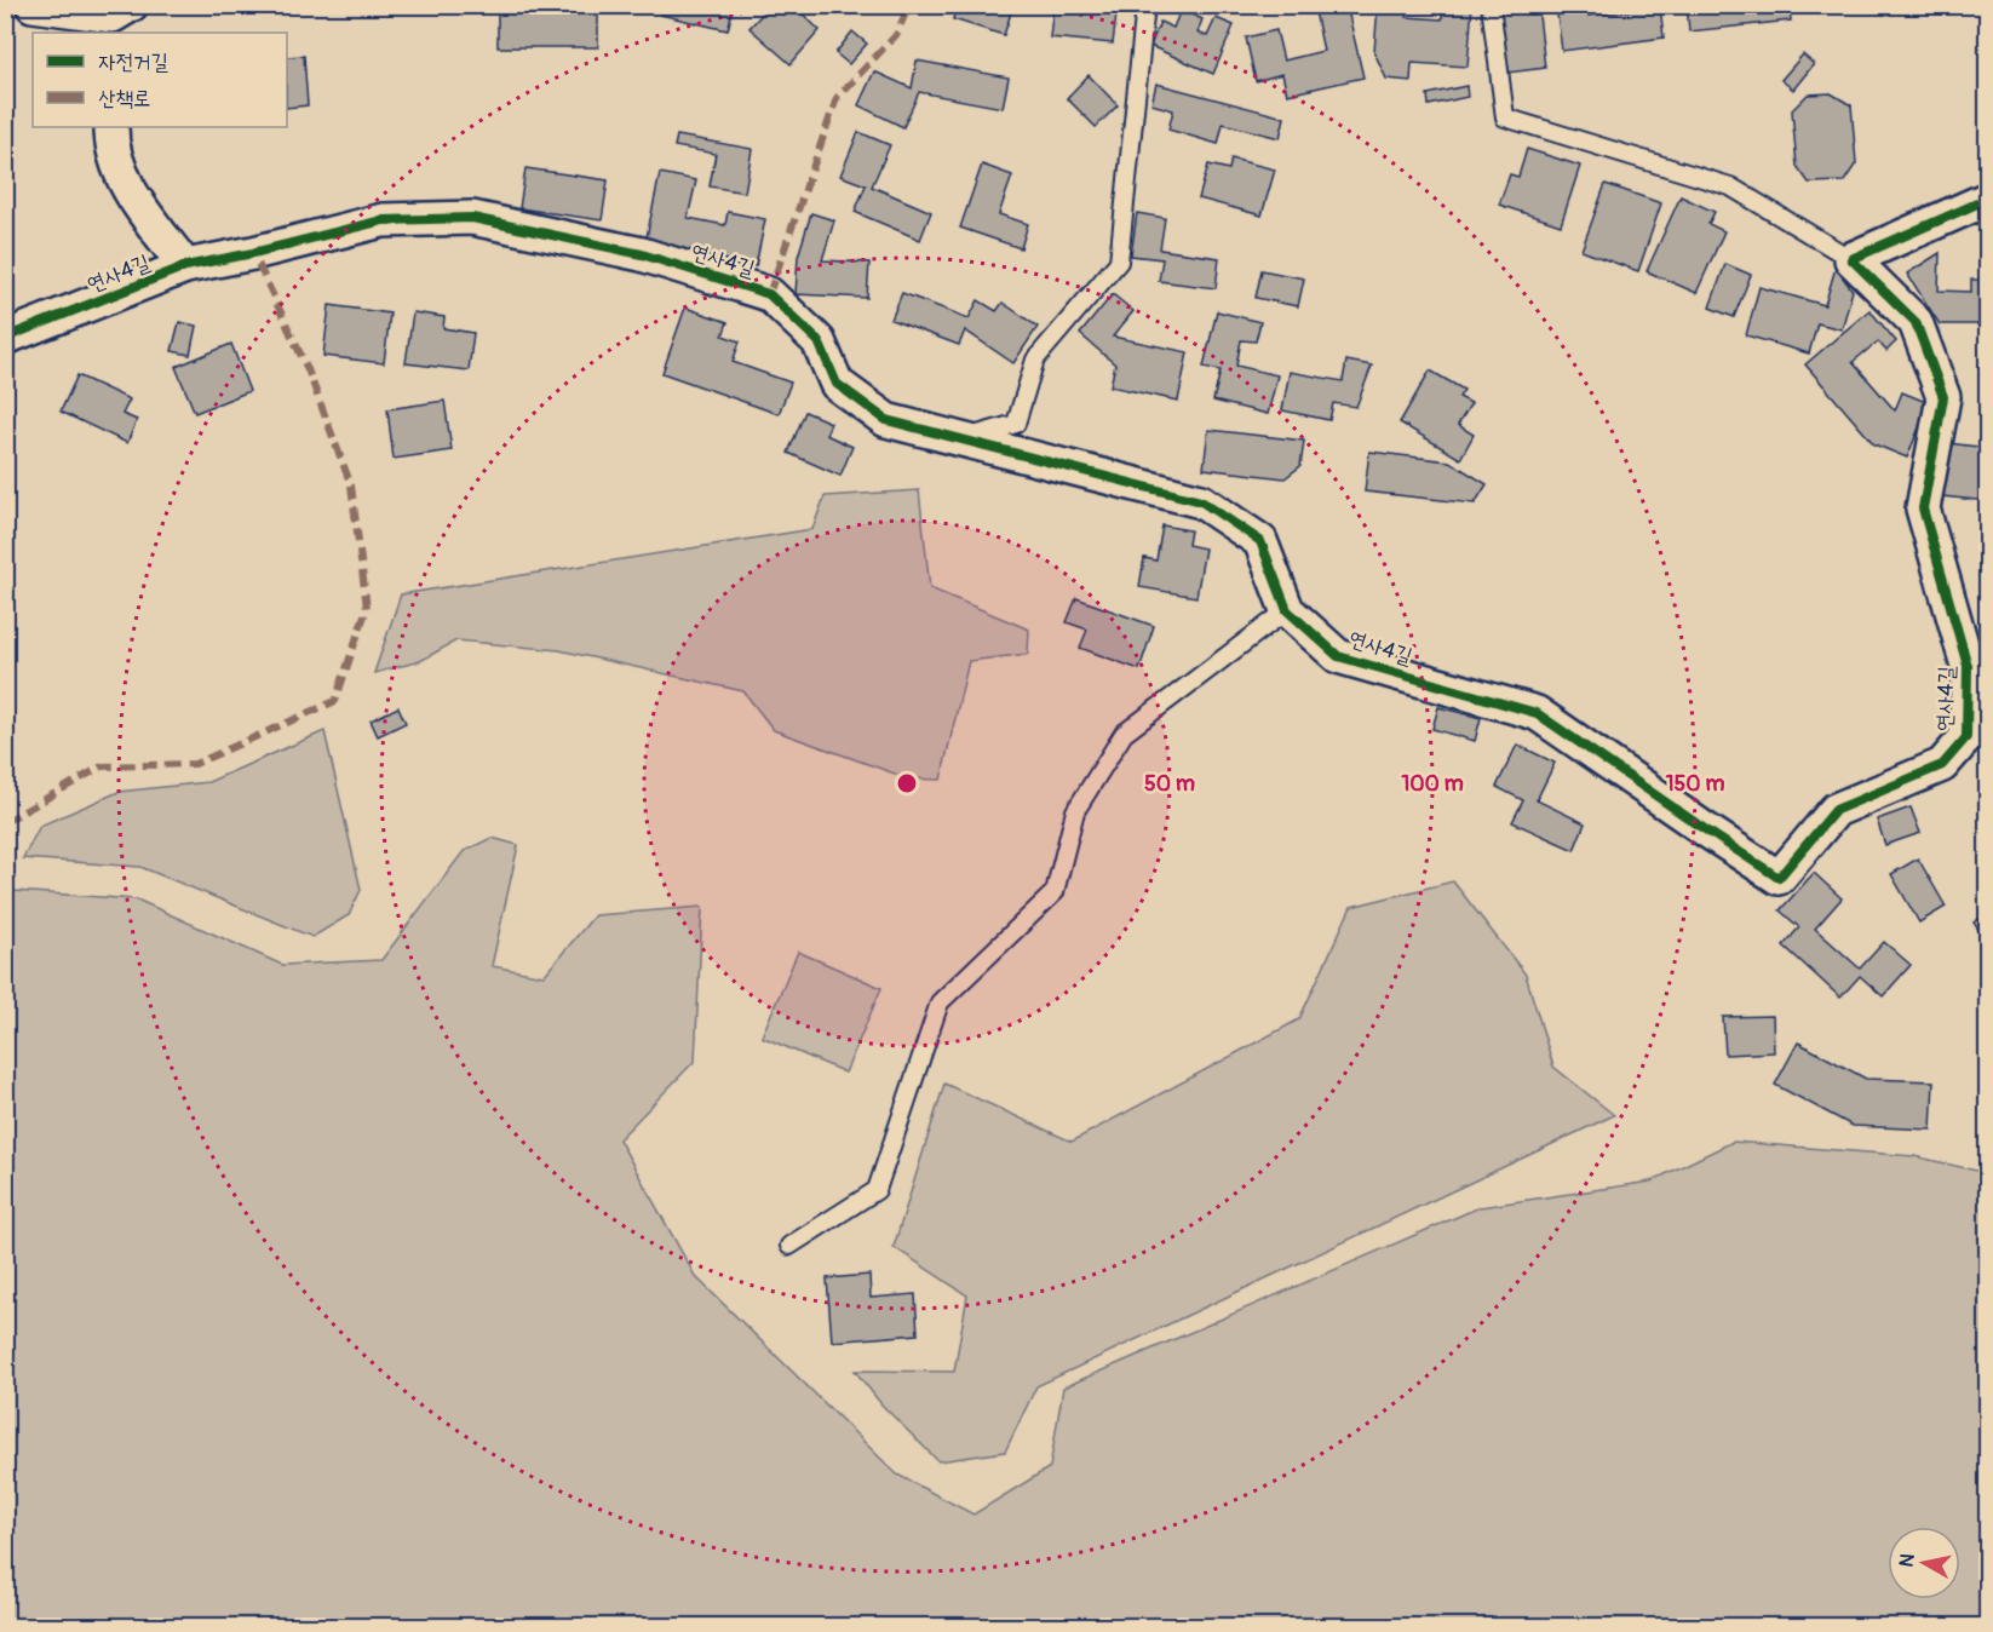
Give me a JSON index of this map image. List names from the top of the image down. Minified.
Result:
{"streets":{"street":["연사4길"]},"legend":["자전거길","산책로"],"north":"left","rings":["50 m","100 m","150 m"]}
